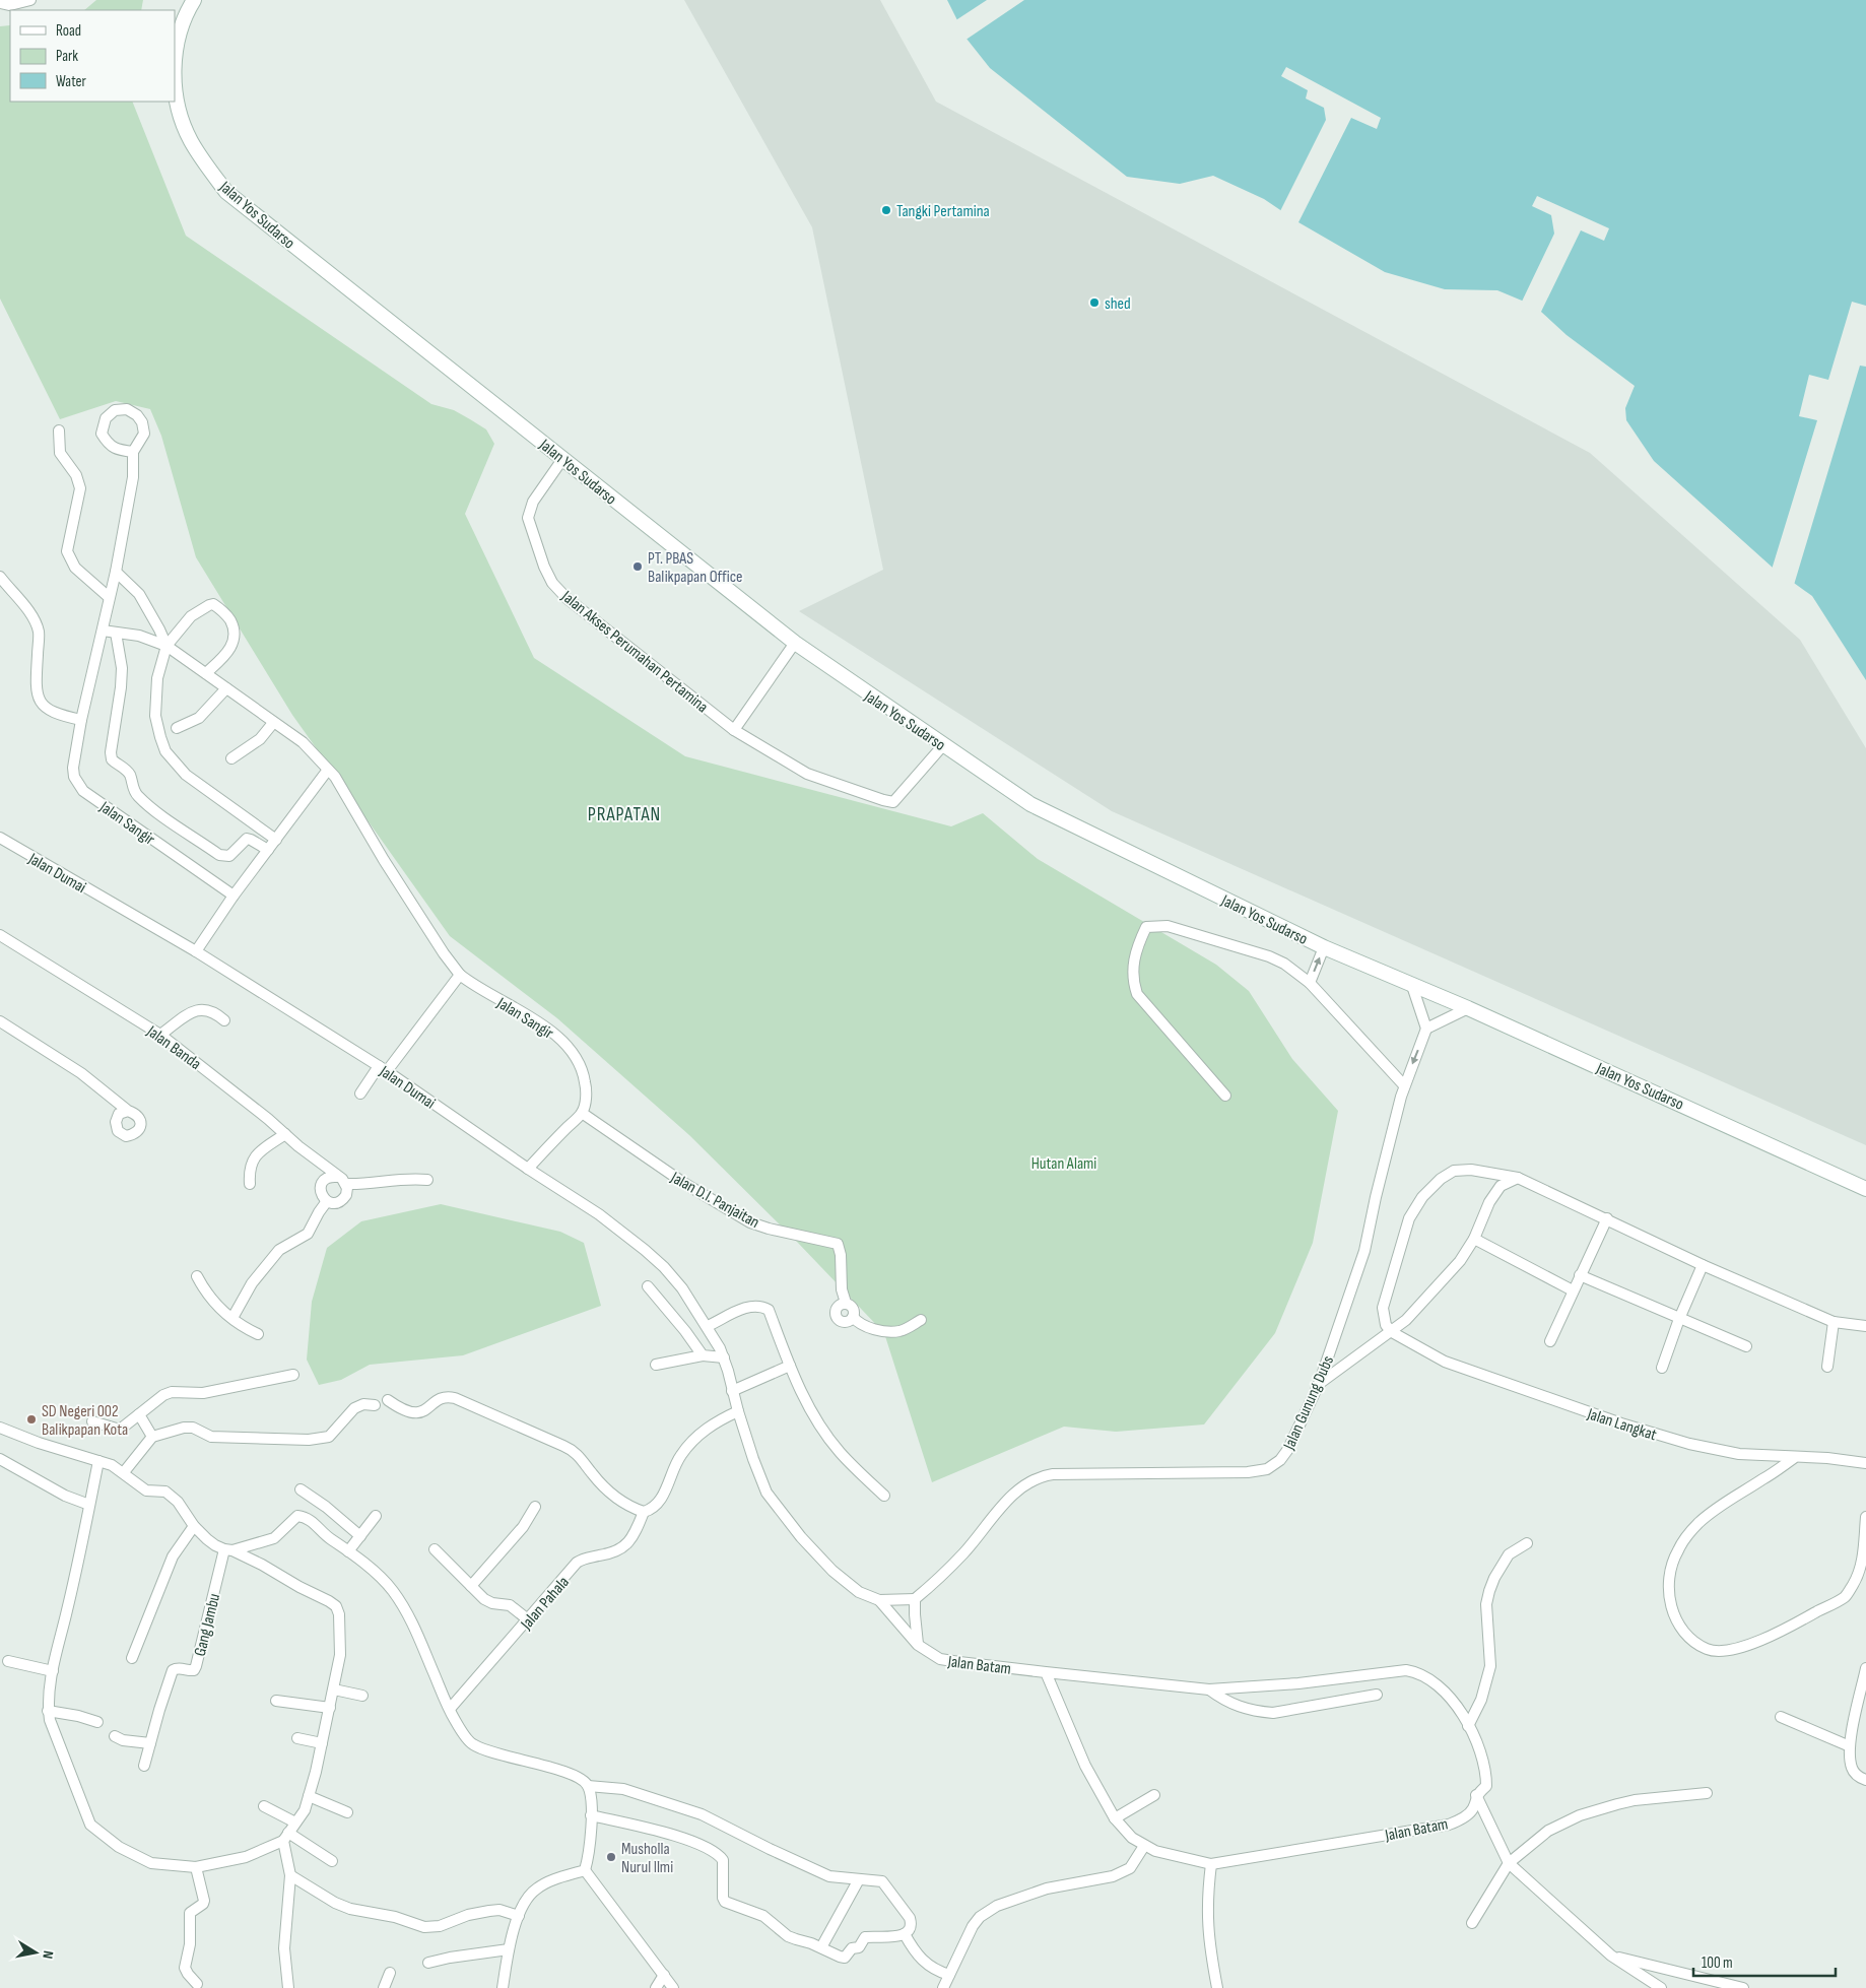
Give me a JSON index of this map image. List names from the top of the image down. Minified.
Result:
{"streets":{"main road":["Jalan Yos Sudarso"],"street":["Jalan Akses Perumahan Pertamina","Jalan Sangir","Jalan Dumai","Jalan Banda","Jalan D.I. Panjaitan","Jalan Gunung Dubs","Jalan Langkat","Jalan Pahala","Gang Jambu","Jalan Batam"]},"crossings":[["Jalan Yos Sudarso","Jalan Akses Perumahan Pertamina"],["Jalan Sangir","Jalan D.I. Panjaitan"],["Jalan Dumai","Jalan Batam"]],"districts":["PRAPATAN"],"parks":["Hutan Alami"],"places":["Tangki Pertamina","shed","PT. PBAS Balikpapan Office","SD Negeri 002 Balikpapan Kota","Musholla Nurul Ilmi"],"legend":["Road","Park","Water"],"scale_bar":"100 m","north":"right"}
